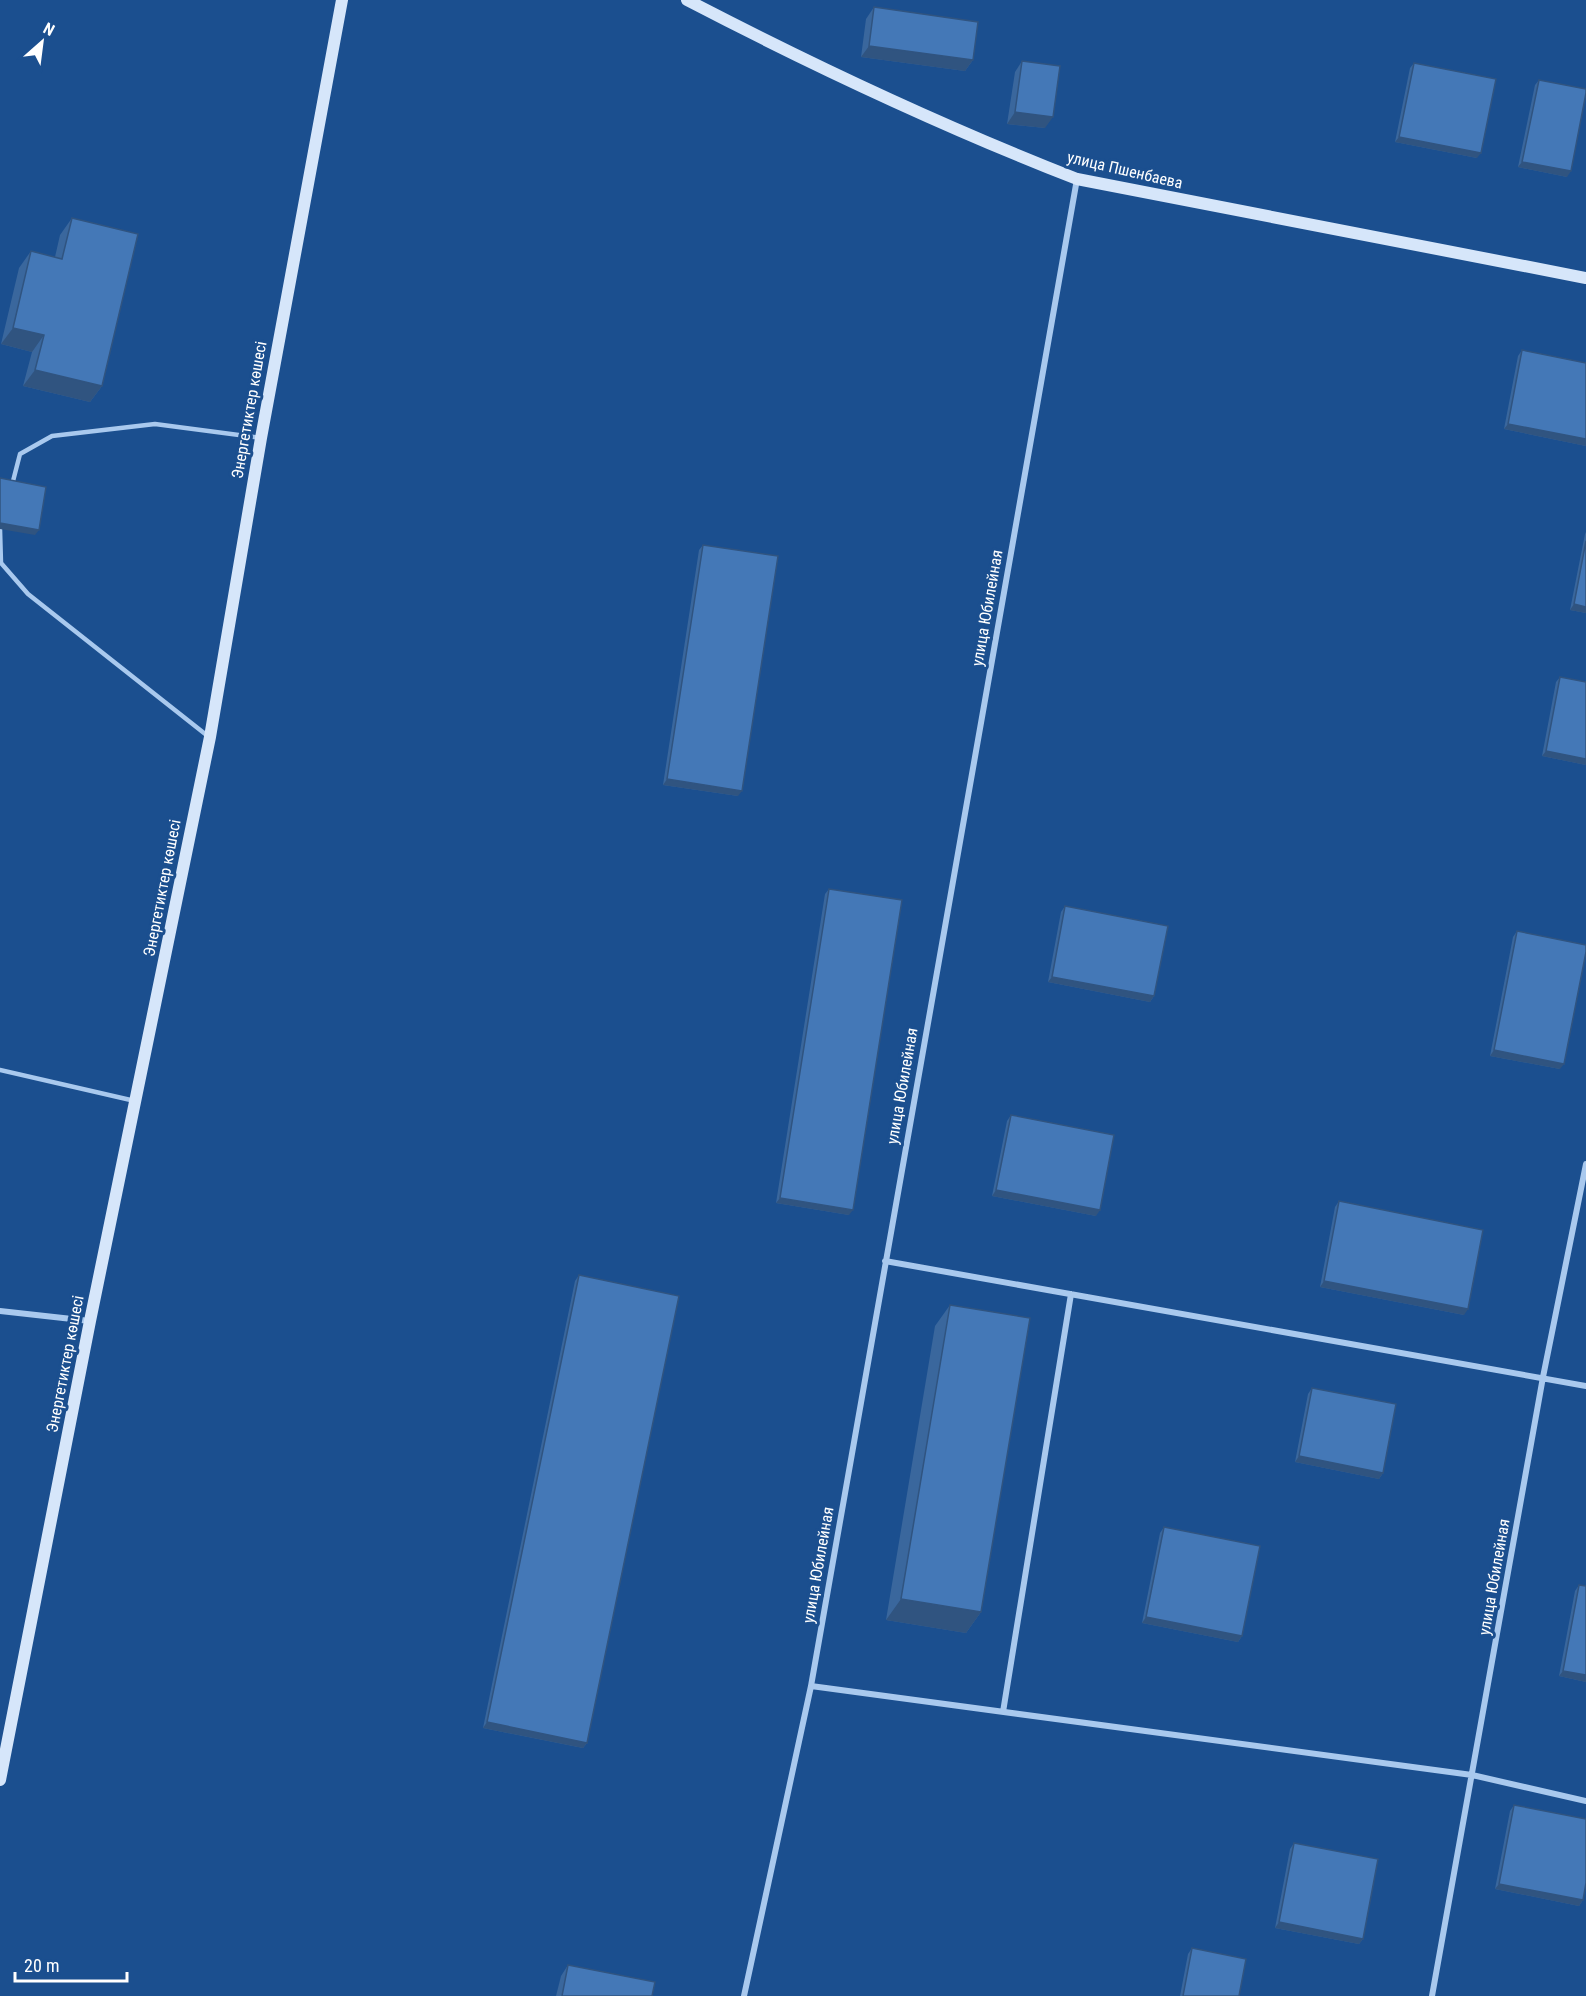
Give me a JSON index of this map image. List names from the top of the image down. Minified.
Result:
{"streets":{"main road":["улица Пшенбаева","Энергетиктер көшесі"],"street":["улица Юбилейная"]},"crossings":[["улица Пшенбаева","улица Юбилейная"]],"scale_bar":"20 m","north":"top right"}
